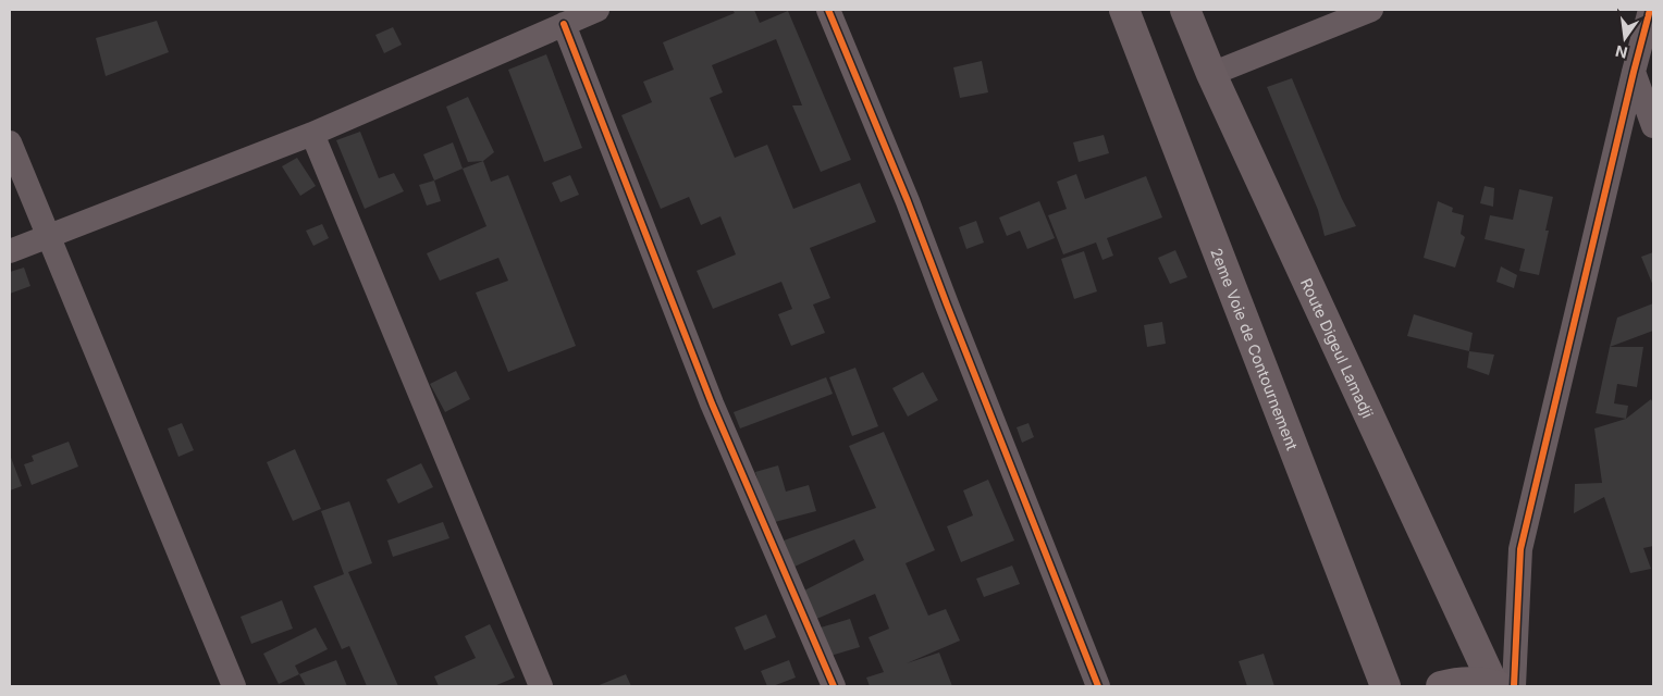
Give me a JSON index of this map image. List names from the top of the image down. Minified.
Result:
{"streets":{"main road":["2eme Voie de Contournement","Route Digeul Lamadji"]},"north":"bottom"}
